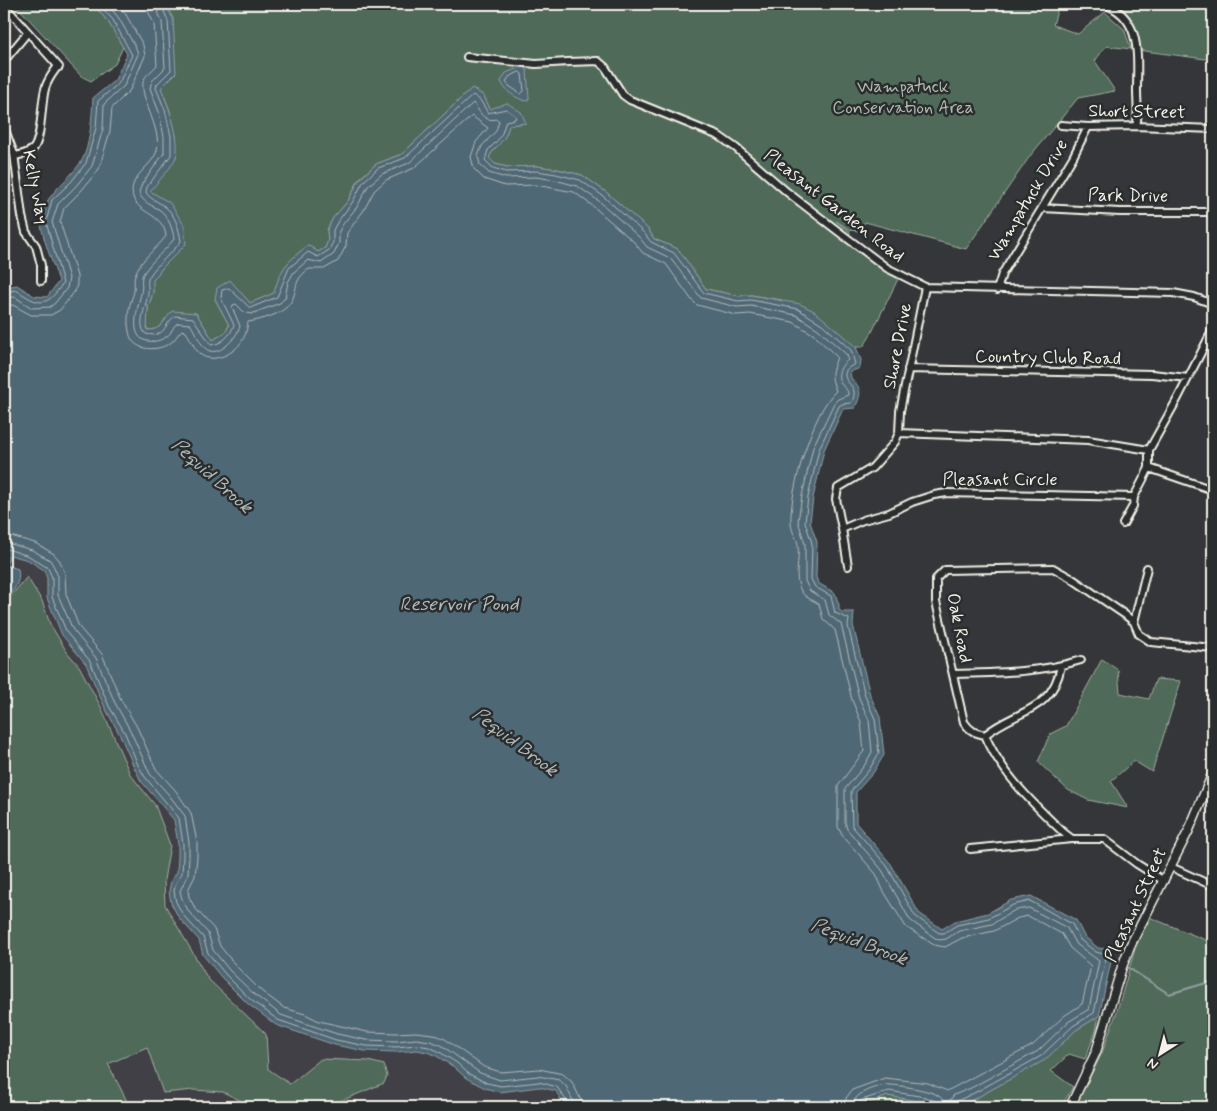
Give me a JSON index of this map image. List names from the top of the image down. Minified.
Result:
{"streets":{"main road":["Pleasant Street"],"street":["Short Street","Kelly Way","Park Drive","Wampatuck Drive","Pleasant Garden Road","Shore Drive","Country Club Road","Pleasant Circle","Oak Road"]},"crossings":[["Short Street","Wampatuck Drive"],["Park Drive","Wampatuck Drive"],["Wampatuck Drive","Pleasant Garden Road"],["Pleasant Garden Road","Shore Drive"],["Shore Drive","Country Club Road"]],"water":["Pequid Brook","Reservoir Pond"],"parks":["Wampatuck Conservation Area"],"north":"bottom left"}
